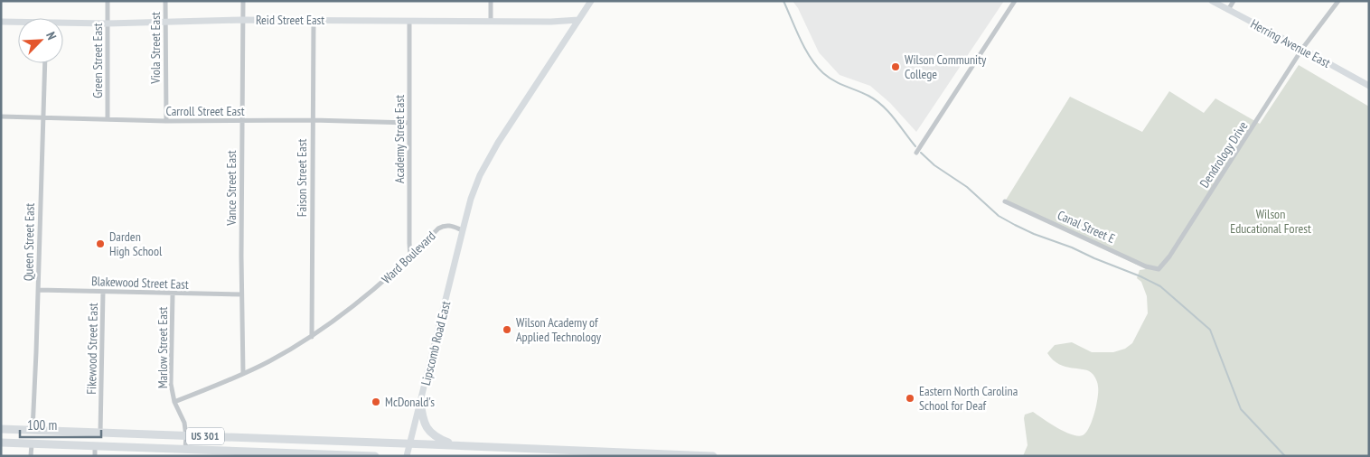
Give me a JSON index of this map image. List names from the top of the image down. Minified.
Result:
{"streets":{"highway":["US 301"],"main road":["Reid Street East","Herring Avenue East","Lipscomb Road East"],"street":["Viola Street East","Green Street East","Carroll Street East","Academy Street East","Dendrology Drive","Faison Street East","Vance Street East","Canal Street E","Queen Street East","Ward Boulevard","Blakewood Street East","Marlow Street East","Fikewood Street East"]},"crossings":[["Reid Street East","Viola Street East"],["Reid Street East","Green Street East"],["Reid Street East","Academy Street East"],["Reid Street East","Faison Street East"],["Reid Street East","Vance Street East"],["Herring Avenue East","Dendrology Drive"],["Viola Street East","Carroll Street East"],["Green Street East","Carroll Street East"],["Carroll Street East","Academy Street East"],["Carroll Street East","Faison Street East"],["Carroll Street East","Vance Street East"],["Carroll Street East","Queen Street East"],["Academy Street East","Ward Boulevard"],["Dendrology Drive","Canal Street E"],["Faison Street East","Ward Boulevard"],["Vance Street East","Ward Boulevard"],["Vance Street East","Blakewood Street East"],["Queen Street East","Blakewood Street East"],["Queen Street East","US 301"],["Ward Boulevard","Lipscomb Road East"],["Ward Boulevard","Marlow Street East"],["Blakewood Street East","Marlow Street East"],["Blakewood Street East","Fikewood Street East"],["Lipscomb Road East","US 301"],["Marlow Street East","US 301"],["Fikewood Street East","US 301"]],"parks":["Wilson Educational Forest"],"places":["Wilson Community College","Darden High School","Wilson Academy of Applied Technology","Eastern North Carolina School for Deaf","McDonald's"],"scale_bar":"100 m","north":"top right"}
